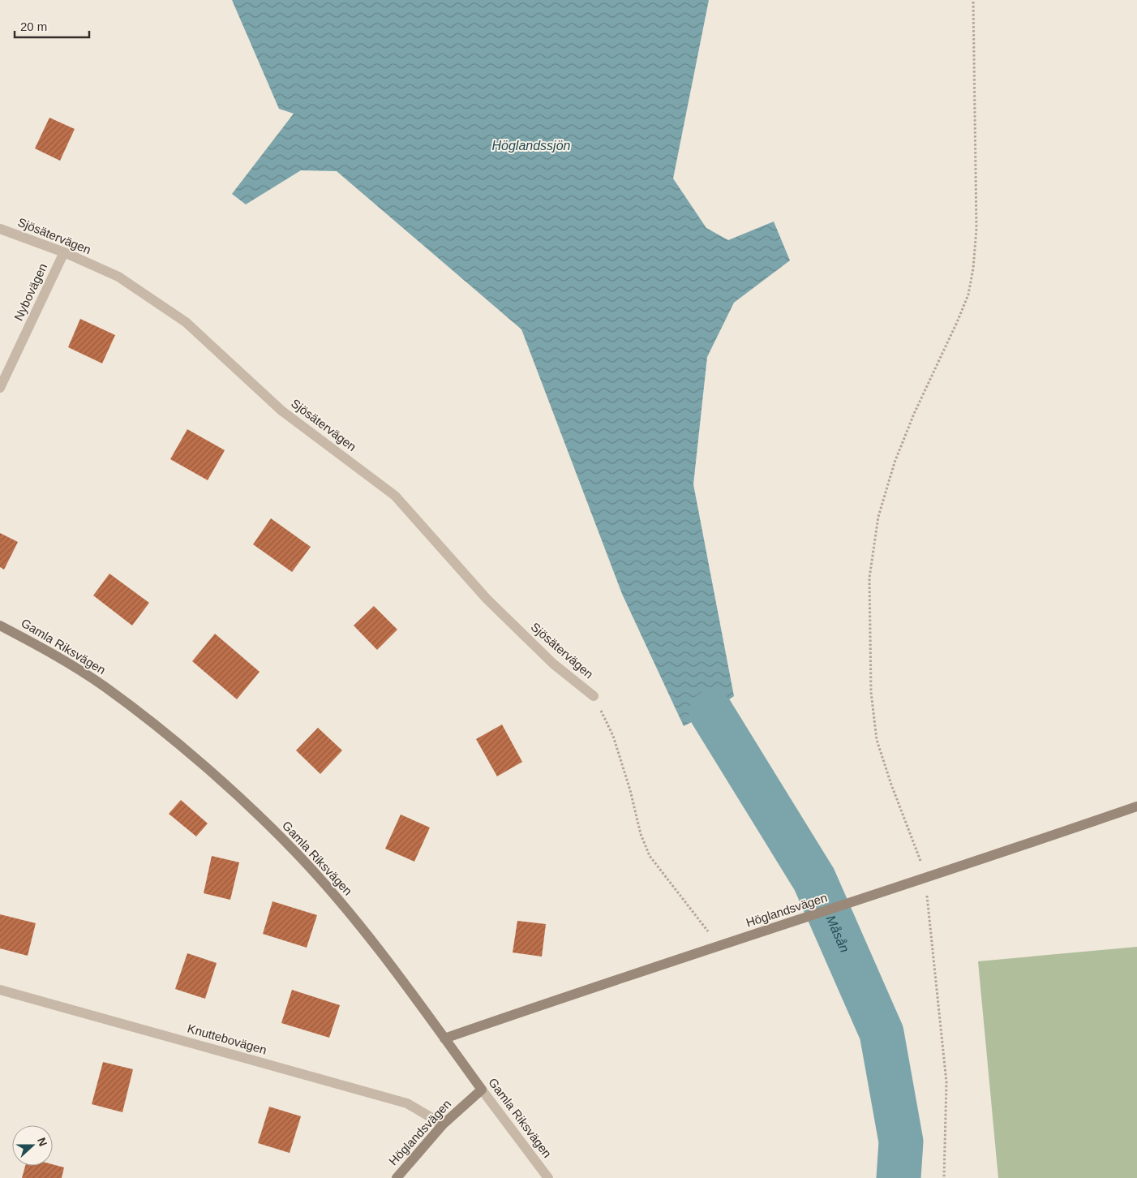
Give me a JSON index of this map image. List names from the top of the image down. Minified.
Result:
{"streets":{"street":["Sjösätervägen","Nybovägen","Gamla Riksvägen","Höglandsvägen","Knuttebovägen"]},"crossings":[["Sjösätervägen","Nybovägen"],["Gamla Riksvägen","Höglandsvägen"],["Höglandsvägen","Knuttebovägen"]],"water":["Höglandssjön","Måsån"],"scale_bar":"20 m","north":"right"}
